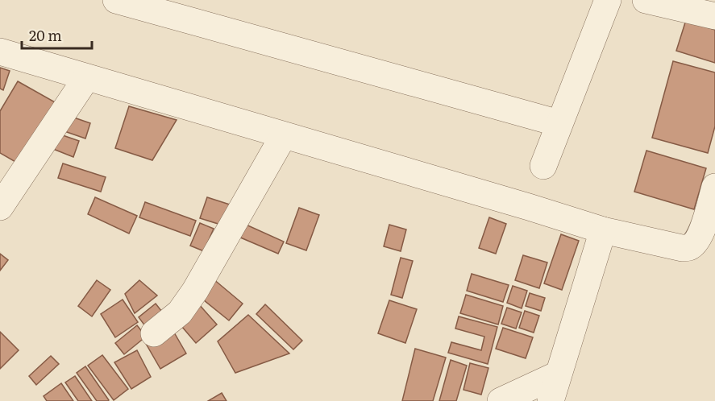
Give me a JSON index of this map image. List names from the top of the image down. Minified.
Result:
{"scale_bar":"20 m"}
